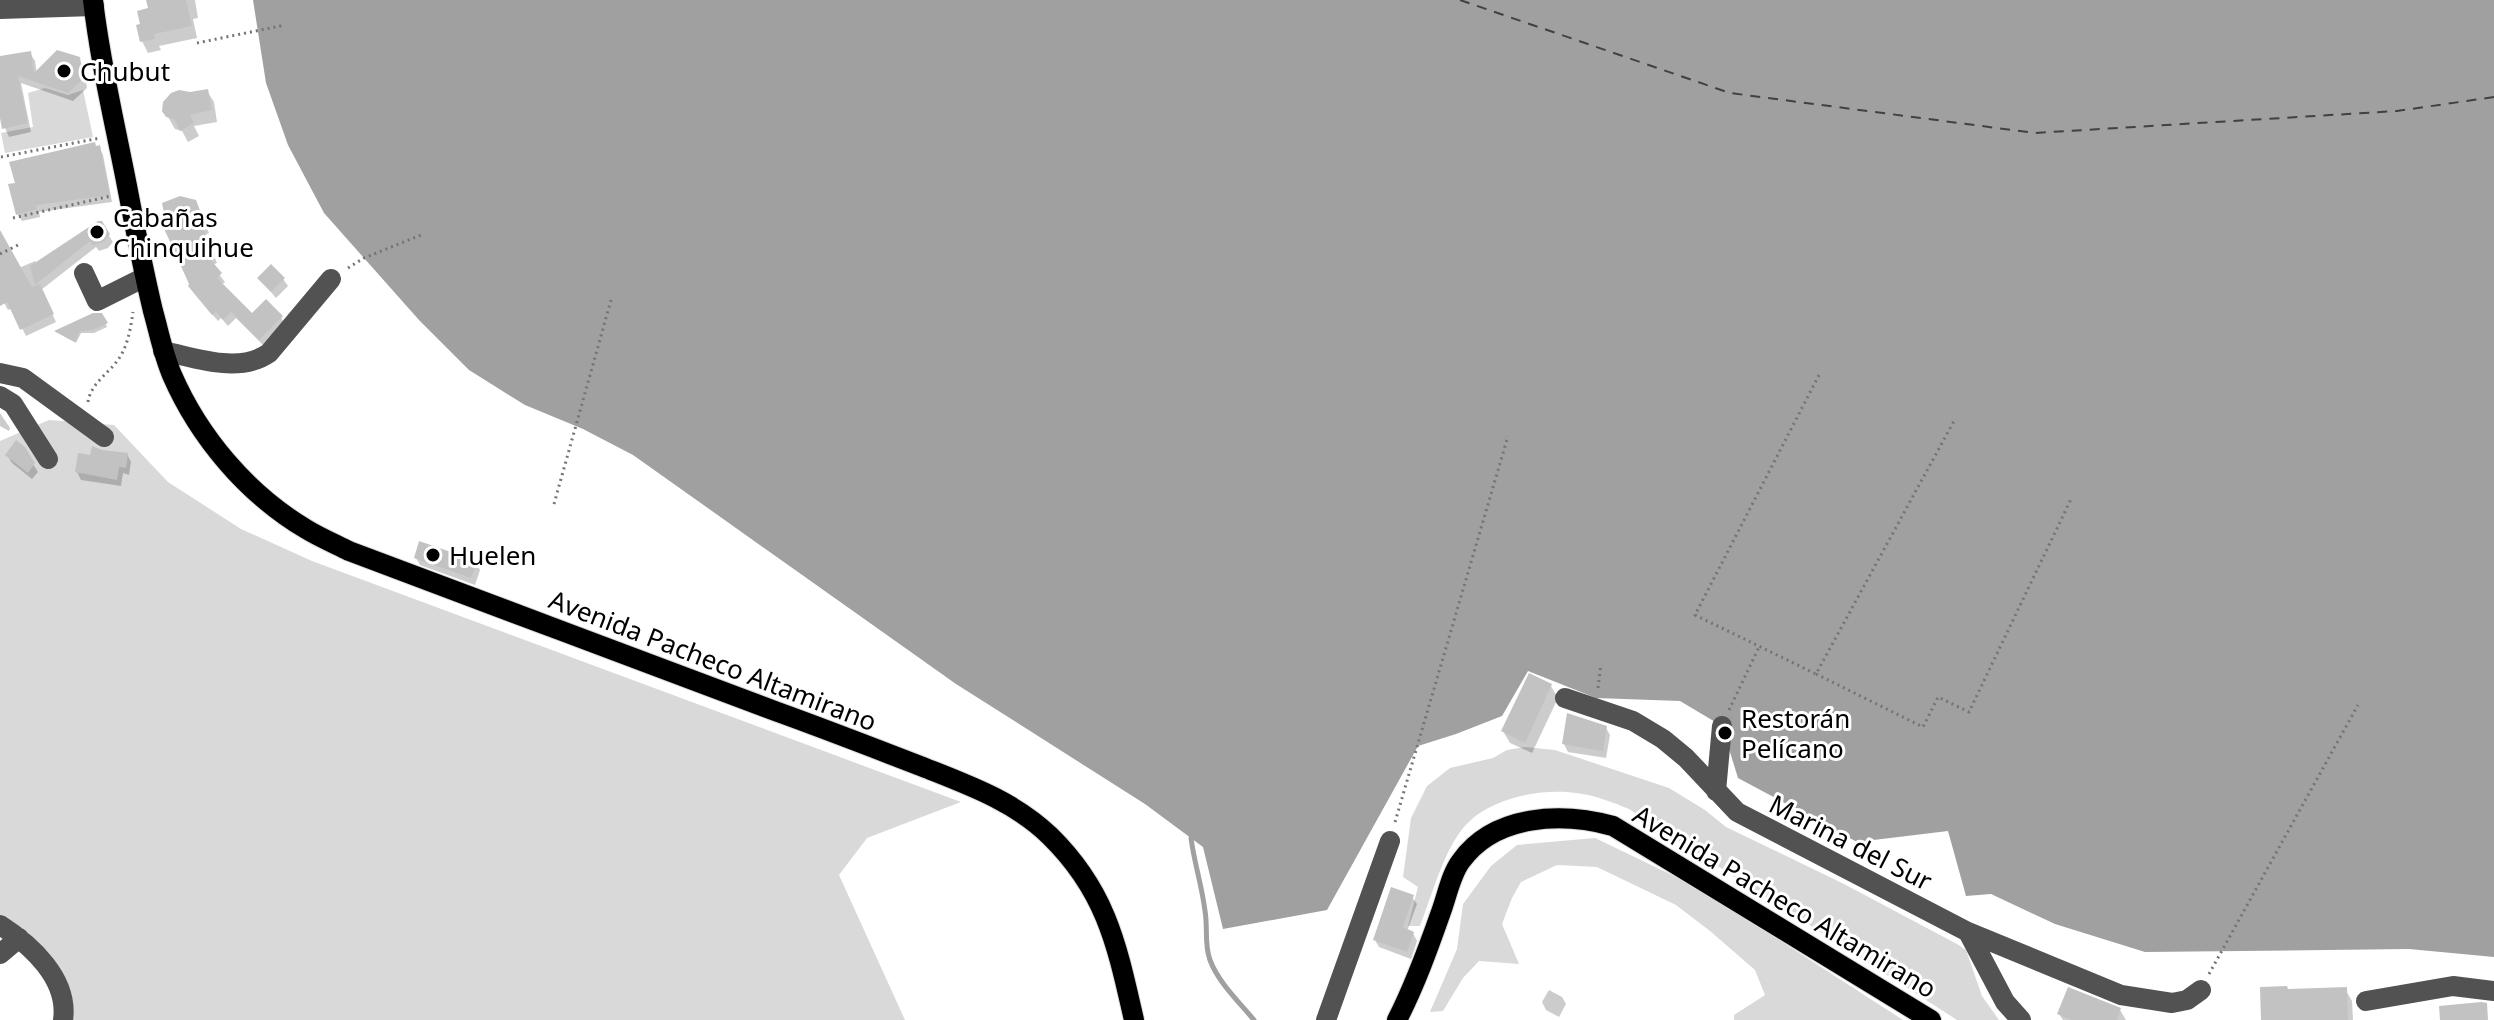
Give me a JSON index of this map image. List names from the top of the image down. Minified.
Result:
{"streets":{"main road":["Avenida Pacheco Altamirano"],"street":["Marina del Sur"]},"places":["Chubut","Cabañas Chinquihue","Huelen","Restorán Pelícano"]}
